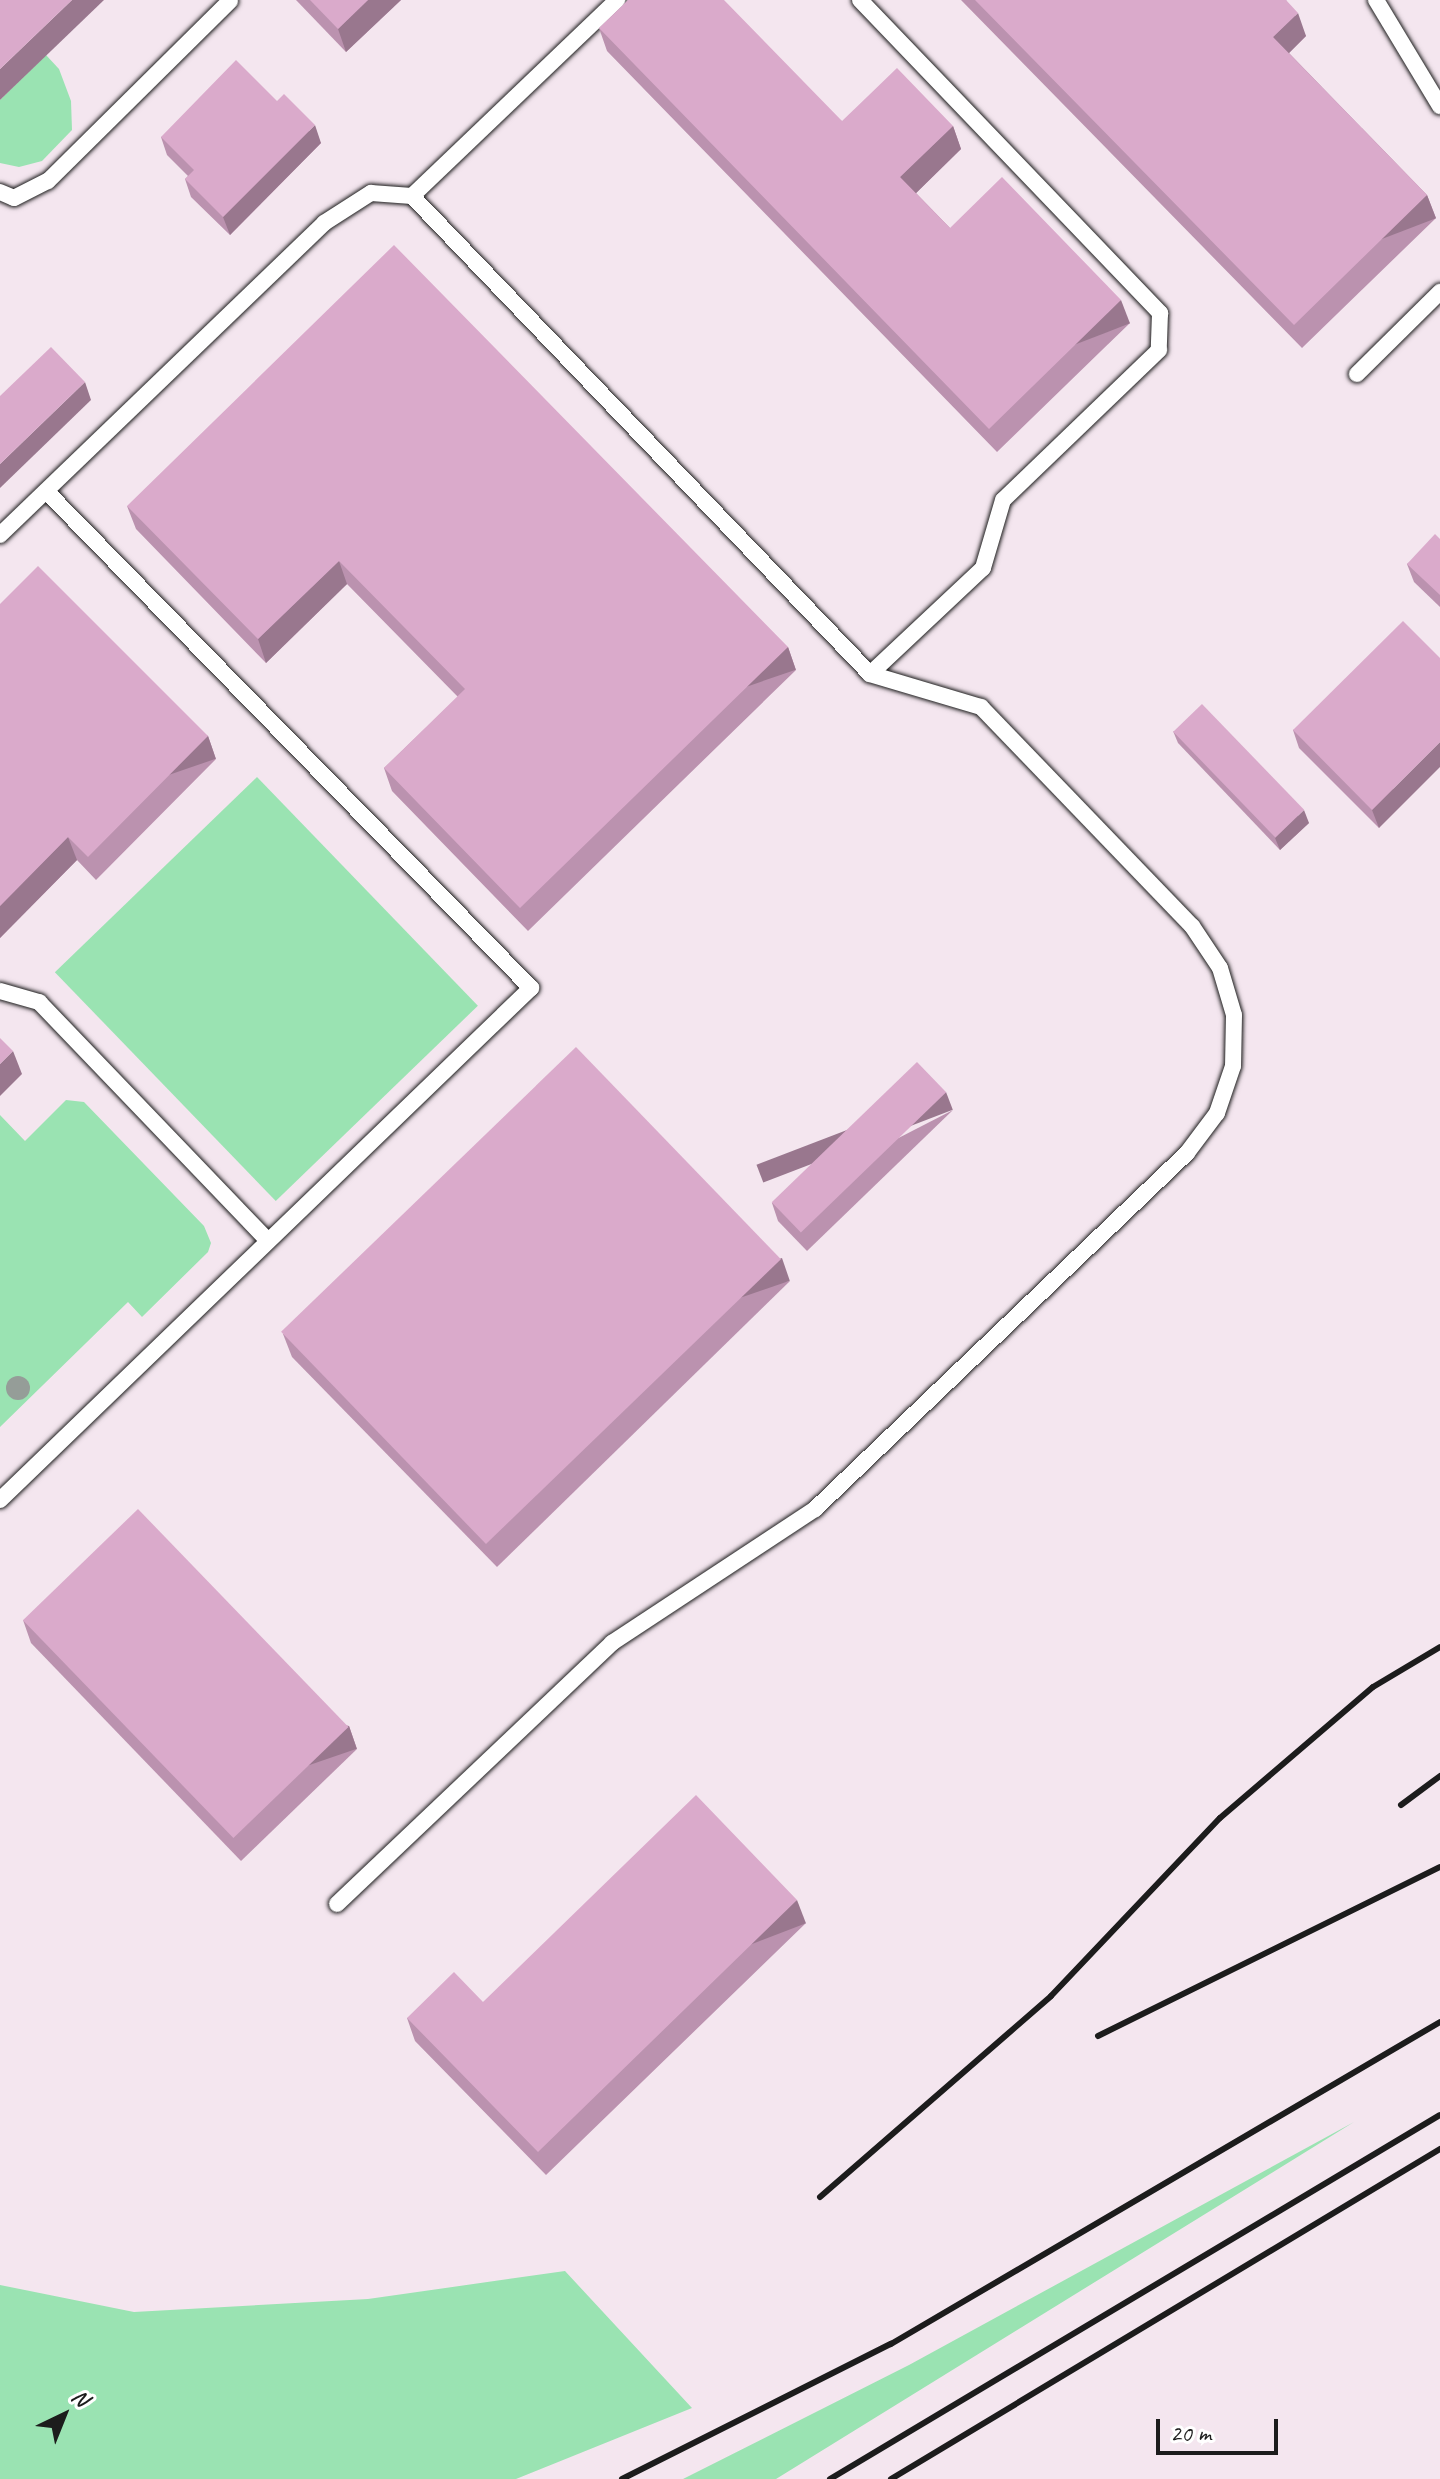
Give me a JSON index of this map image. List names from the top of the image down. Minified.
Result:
{"scale_bar":"20 m","north":"top right"}
